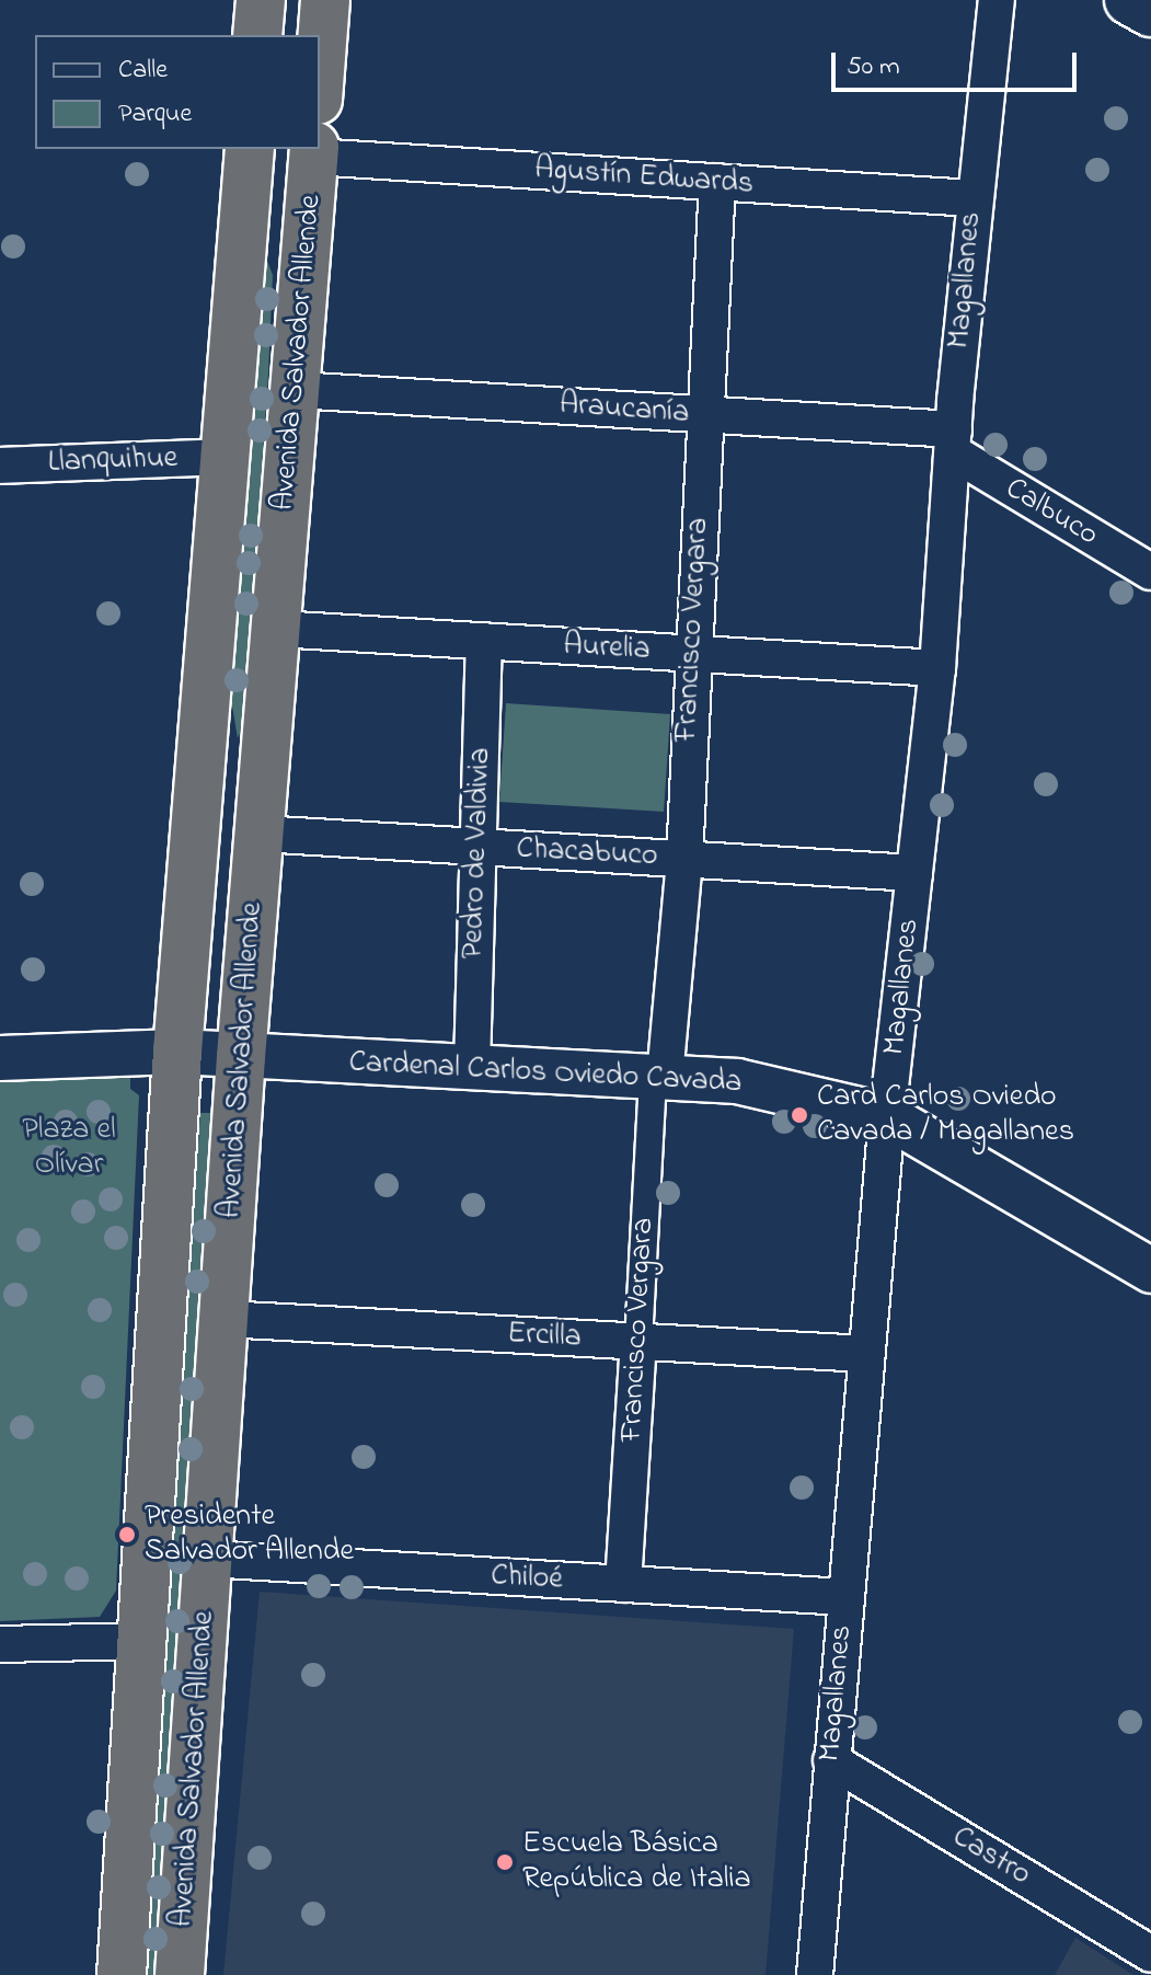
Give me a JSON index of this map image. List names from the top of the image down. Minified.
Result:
{"streets":{"highway":["Avenida Salvador Allende"],"street":["Agustín Edwards","Magallanes","Araucanía","Llanquihue","Calbuco","Francisco Vergara","Aurelia","Pedro de Valdivia","Chacabuco","Cardenal Carlos Oviedo Cavada","Ercilla","Chiloé","Castro"]},"crossings":[["Agustín Edwards","Magallanes"],["Agustín Edwards","Avenida Salvador Allende"],["Agustín Edwards","Francisco Vergara"],["Magallanes","Araucanía"],["Magallanes","Calbuco"],["Magallanes","Aurelia"],["Magallanes","Chacabuco"],["Magallanes","Cardenal Carlos Oviedo Cavada"],["Magallanes","Ercilla"],["Magallanes","Chiloé"],["Magallanes","Castro"],["Avenida Salvador Allende","Araucanía"],["Avenida Salvador Allende","Llanquihue"],["Avenida Salvador Allende","Aurelia"],["Avenida Salvador Allende","Chacabuco"],["Avenida Salvador Allende","Cardenal Carlos Oviedo Cavada"],["Avenida Salvador Allende","Ercilla"],["Avenida Salvador Allende","Chiloé"],["Araucanía","Calbuco"],["Araucanía","Francisco Vergara"],["Francisco Vergara","Aurelia"],["Francisco Vergara","Chacabuco"],["Francisco Vergara","Cardenal Carlos Oviedo Cavada"],["Francisco Vergara","Ercilla"],["Francisco Vergara","Chiloé"],["Aurelia","Pedro de Valdivia"],["Pedro de Valdivia","Chacabuco"],["Pedro de Valdivia","Cardenal Carlos Oviedo Cavada"]],"parks":["Plaza el Olívar"],"places":["Card Carlos Oviedo Cavada / Magallanes","Presidente Salvador Allende","Escuela Básica República de Italia"],"legend":["Calle","Parque"],"scale_bar":"50 m"}
